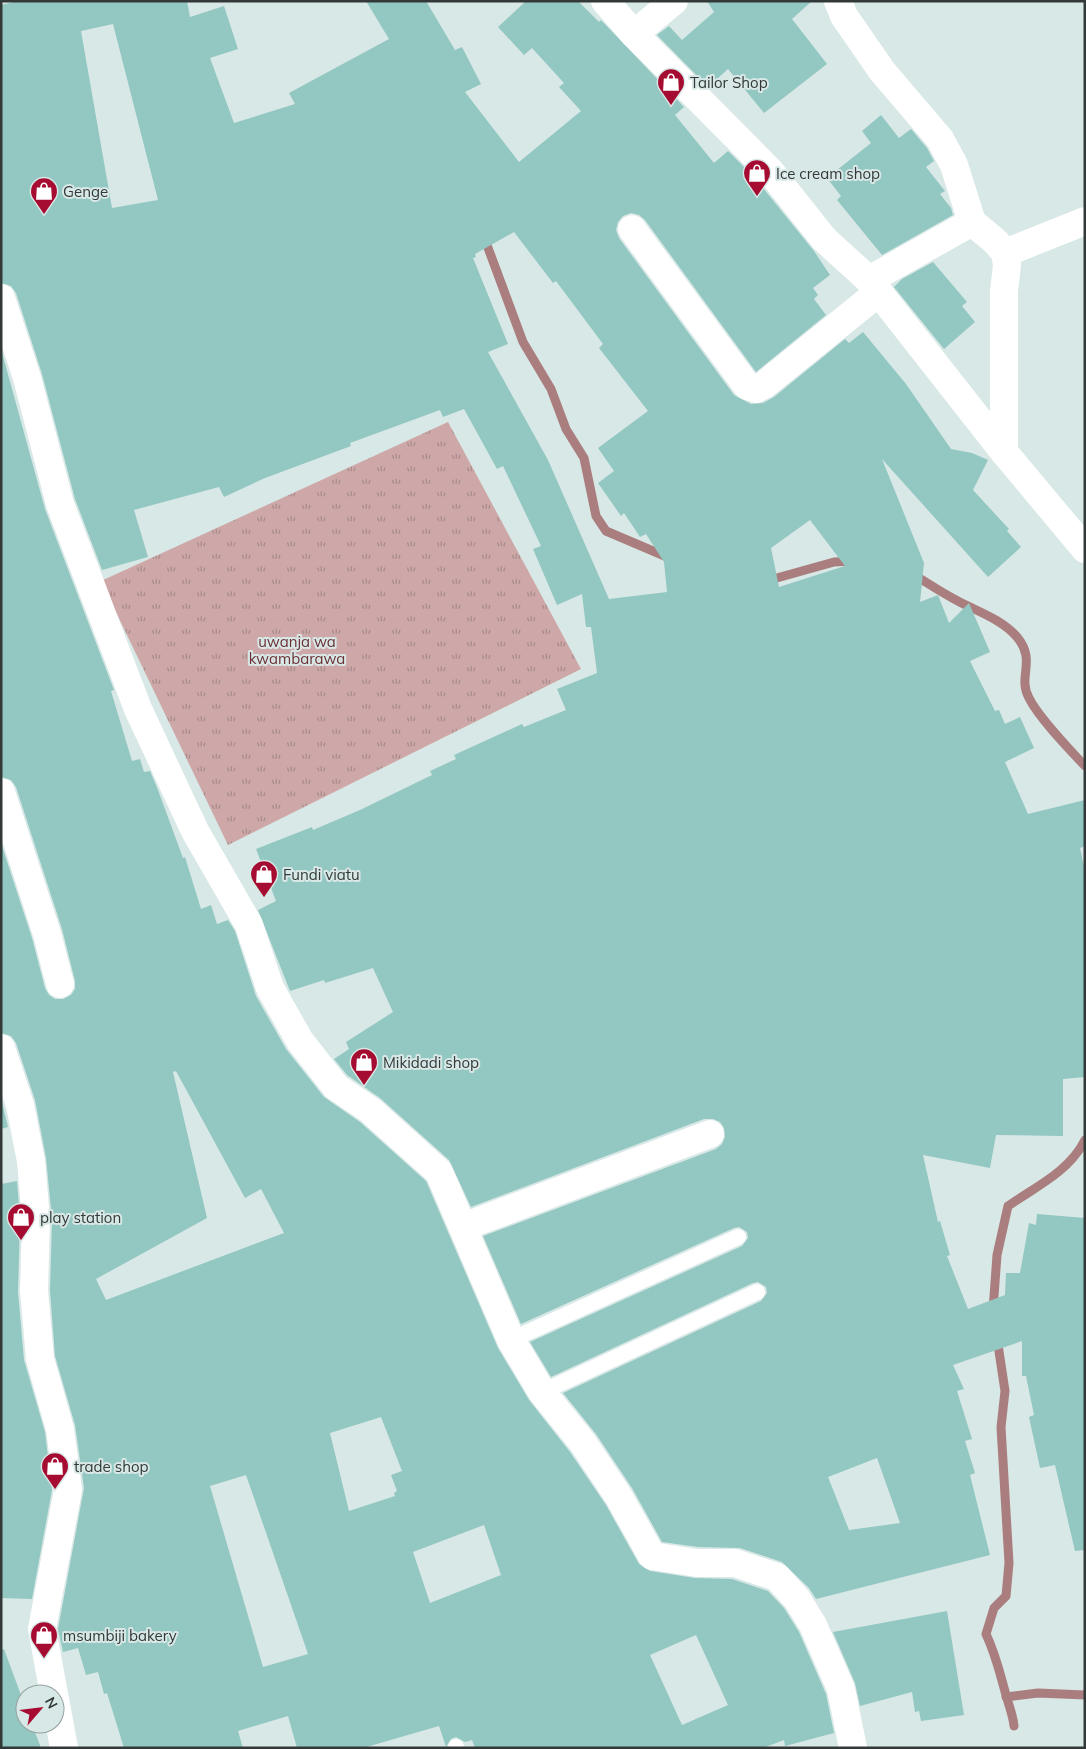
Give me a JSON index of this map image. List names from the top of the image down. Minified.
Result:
{"parks":["uwanja wa kwambarawa"],"places":{"shop":["Tailor Shop","Ice cream shop","Genge","Fundi viatu","Mikidadi shop","play station","trade shop","msumbiji bakery"]},"north":"top right"}
